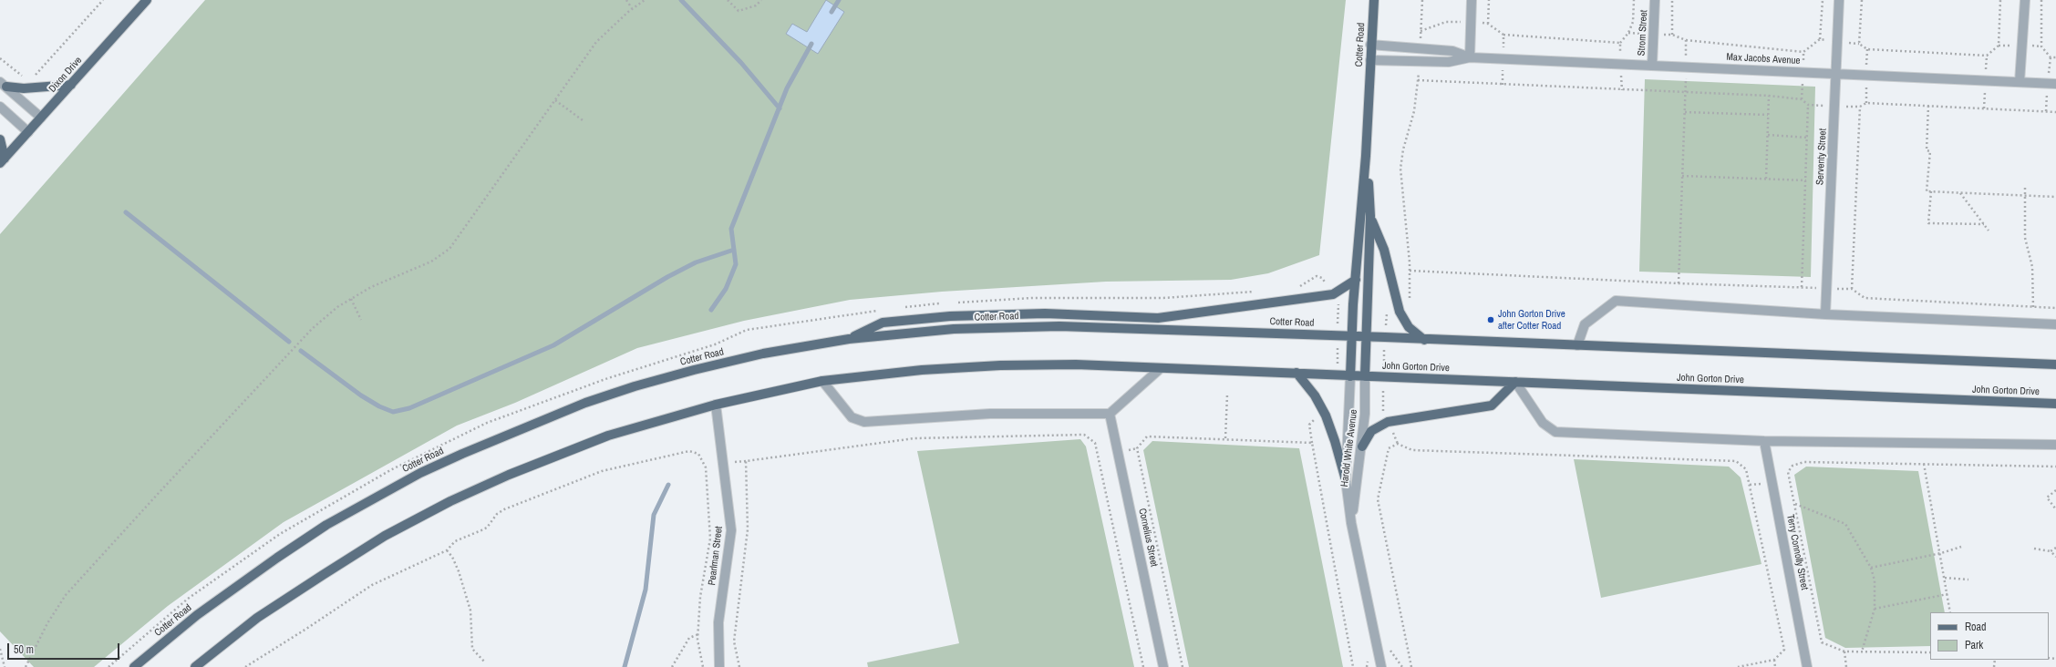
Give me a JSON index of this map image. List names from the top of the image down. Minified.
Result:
{"streets":{"main road":["Cotter Road","Dixon Drive","John Gorton Drive"],"street":["Strom Street","Max Jacobs Avenue","Serventy Street","Harold White Avenue","Cornelius Street","Terry Connolly Street","Pearlman Street"]},"crossings":[["Strom Street","Max Jacobs Avenue"],["Cotter Road","Max Jacobs Avenue"],["Cotter Road","John Gorton Drive"],["Cotter Road","Harold White Avenue"],["Max Jacobs Avenue","Serventy Street"],["John Gorton Drive","Harold White Avenue"]],"places":["John Gorton Drive after Cotter Road"],"legend":["Road","Park"],"scale_bar":"50 m"}
